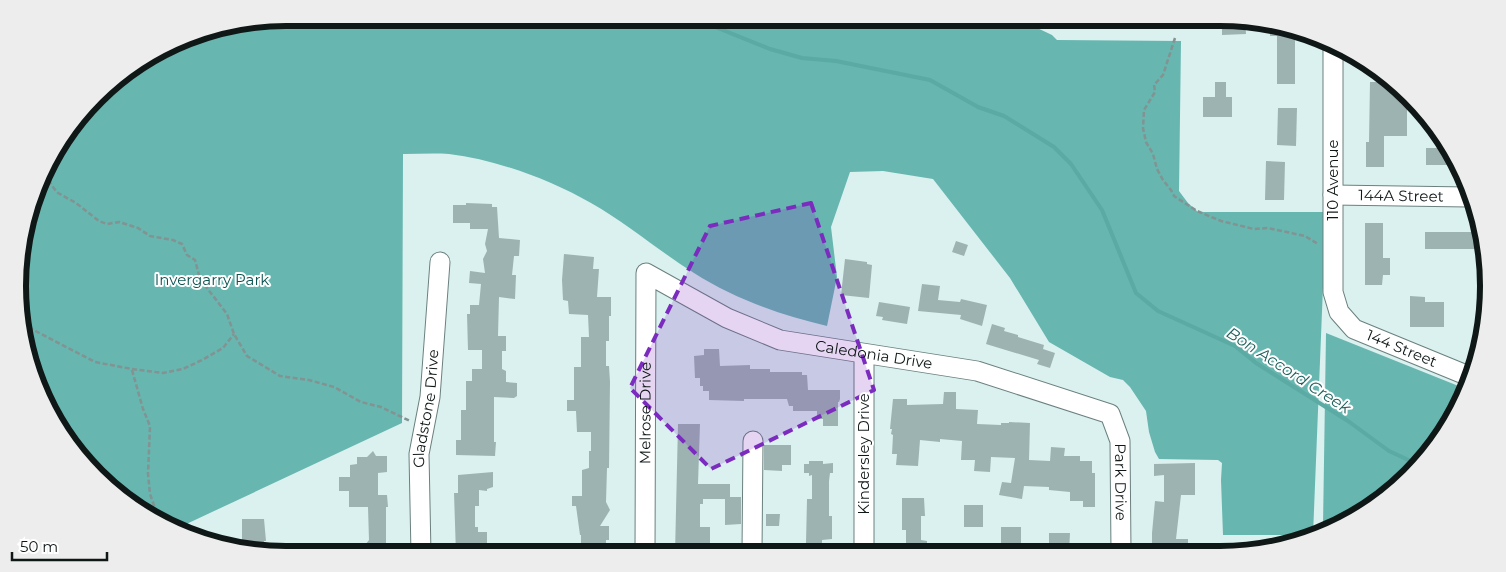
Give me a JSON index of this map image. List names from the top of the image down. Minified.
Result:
{"streets":{"street":["110 Avenue","144A Street","144 Street","Caledonia Drive","Gladstone Drive","Melrose Drive","Kindersley Drive","Park Drive"]},"crossings":[["110 Avenue","144A Street"],["110 Avenue","144 Street"],["Caledonia Drive","Melrose Drive"],["Caledonia Drive","Kindersley Drive"],["Caledonia Drive","Park Drive"]],"water":["Bon Accord Creek"],"parks":["Invergarry Park"],"scale_bar":"50 m"}
